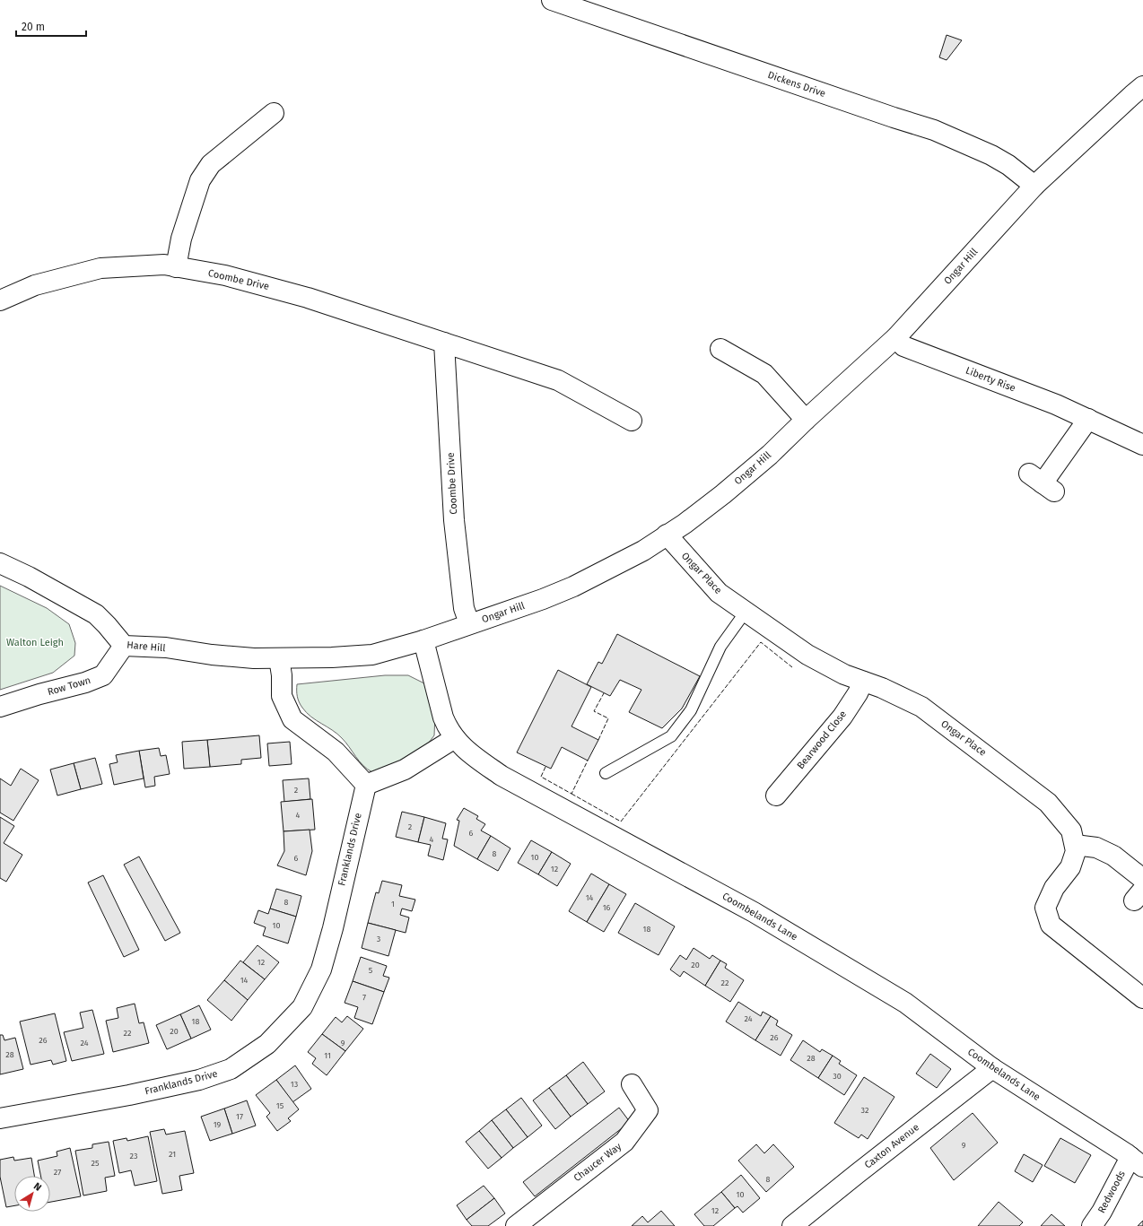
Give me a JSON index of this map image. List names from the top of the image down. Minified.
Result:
{"streets":{"street":["Dickens Drive","Ongar Hill","Coombe Drive","Liberty Rise","Ongar Place","Hare Hill","Row Town","Bearwood Close","Franklands Drive","Coombelands Lane","Caxton Avenue","Chaucer Way","Redwoods"]},"crossings":[["Dickens Drive","Ongar Hill"],["Ongar Hill","Coombe Drive"],["Ongar Hill","Liberty Rise"],["Ongar Hill","Ongar Place"],["Ongar Hill","Hare Hill"],["Ongar Hill","Coombelands Lane"],["Ongar Place","Bearwood Close"],["Hare Hill","Row Town"],["Coombelands Lane","Caxton Avenue"],["Coombelands Lane","Redwoods"]],"parks":["Walton Leigh"],"house_numbers":["2","4","2","6","4","8","10","6","12","14","8","1","16","10","18","3","12","20","5","14","22","7","24","18","20","22","26","26","24","9","28","11","28","30","13","15","32","17","19","9","21","23","25","27","8","10","12"],"scale_bar":"20 m","north":"top right"}
